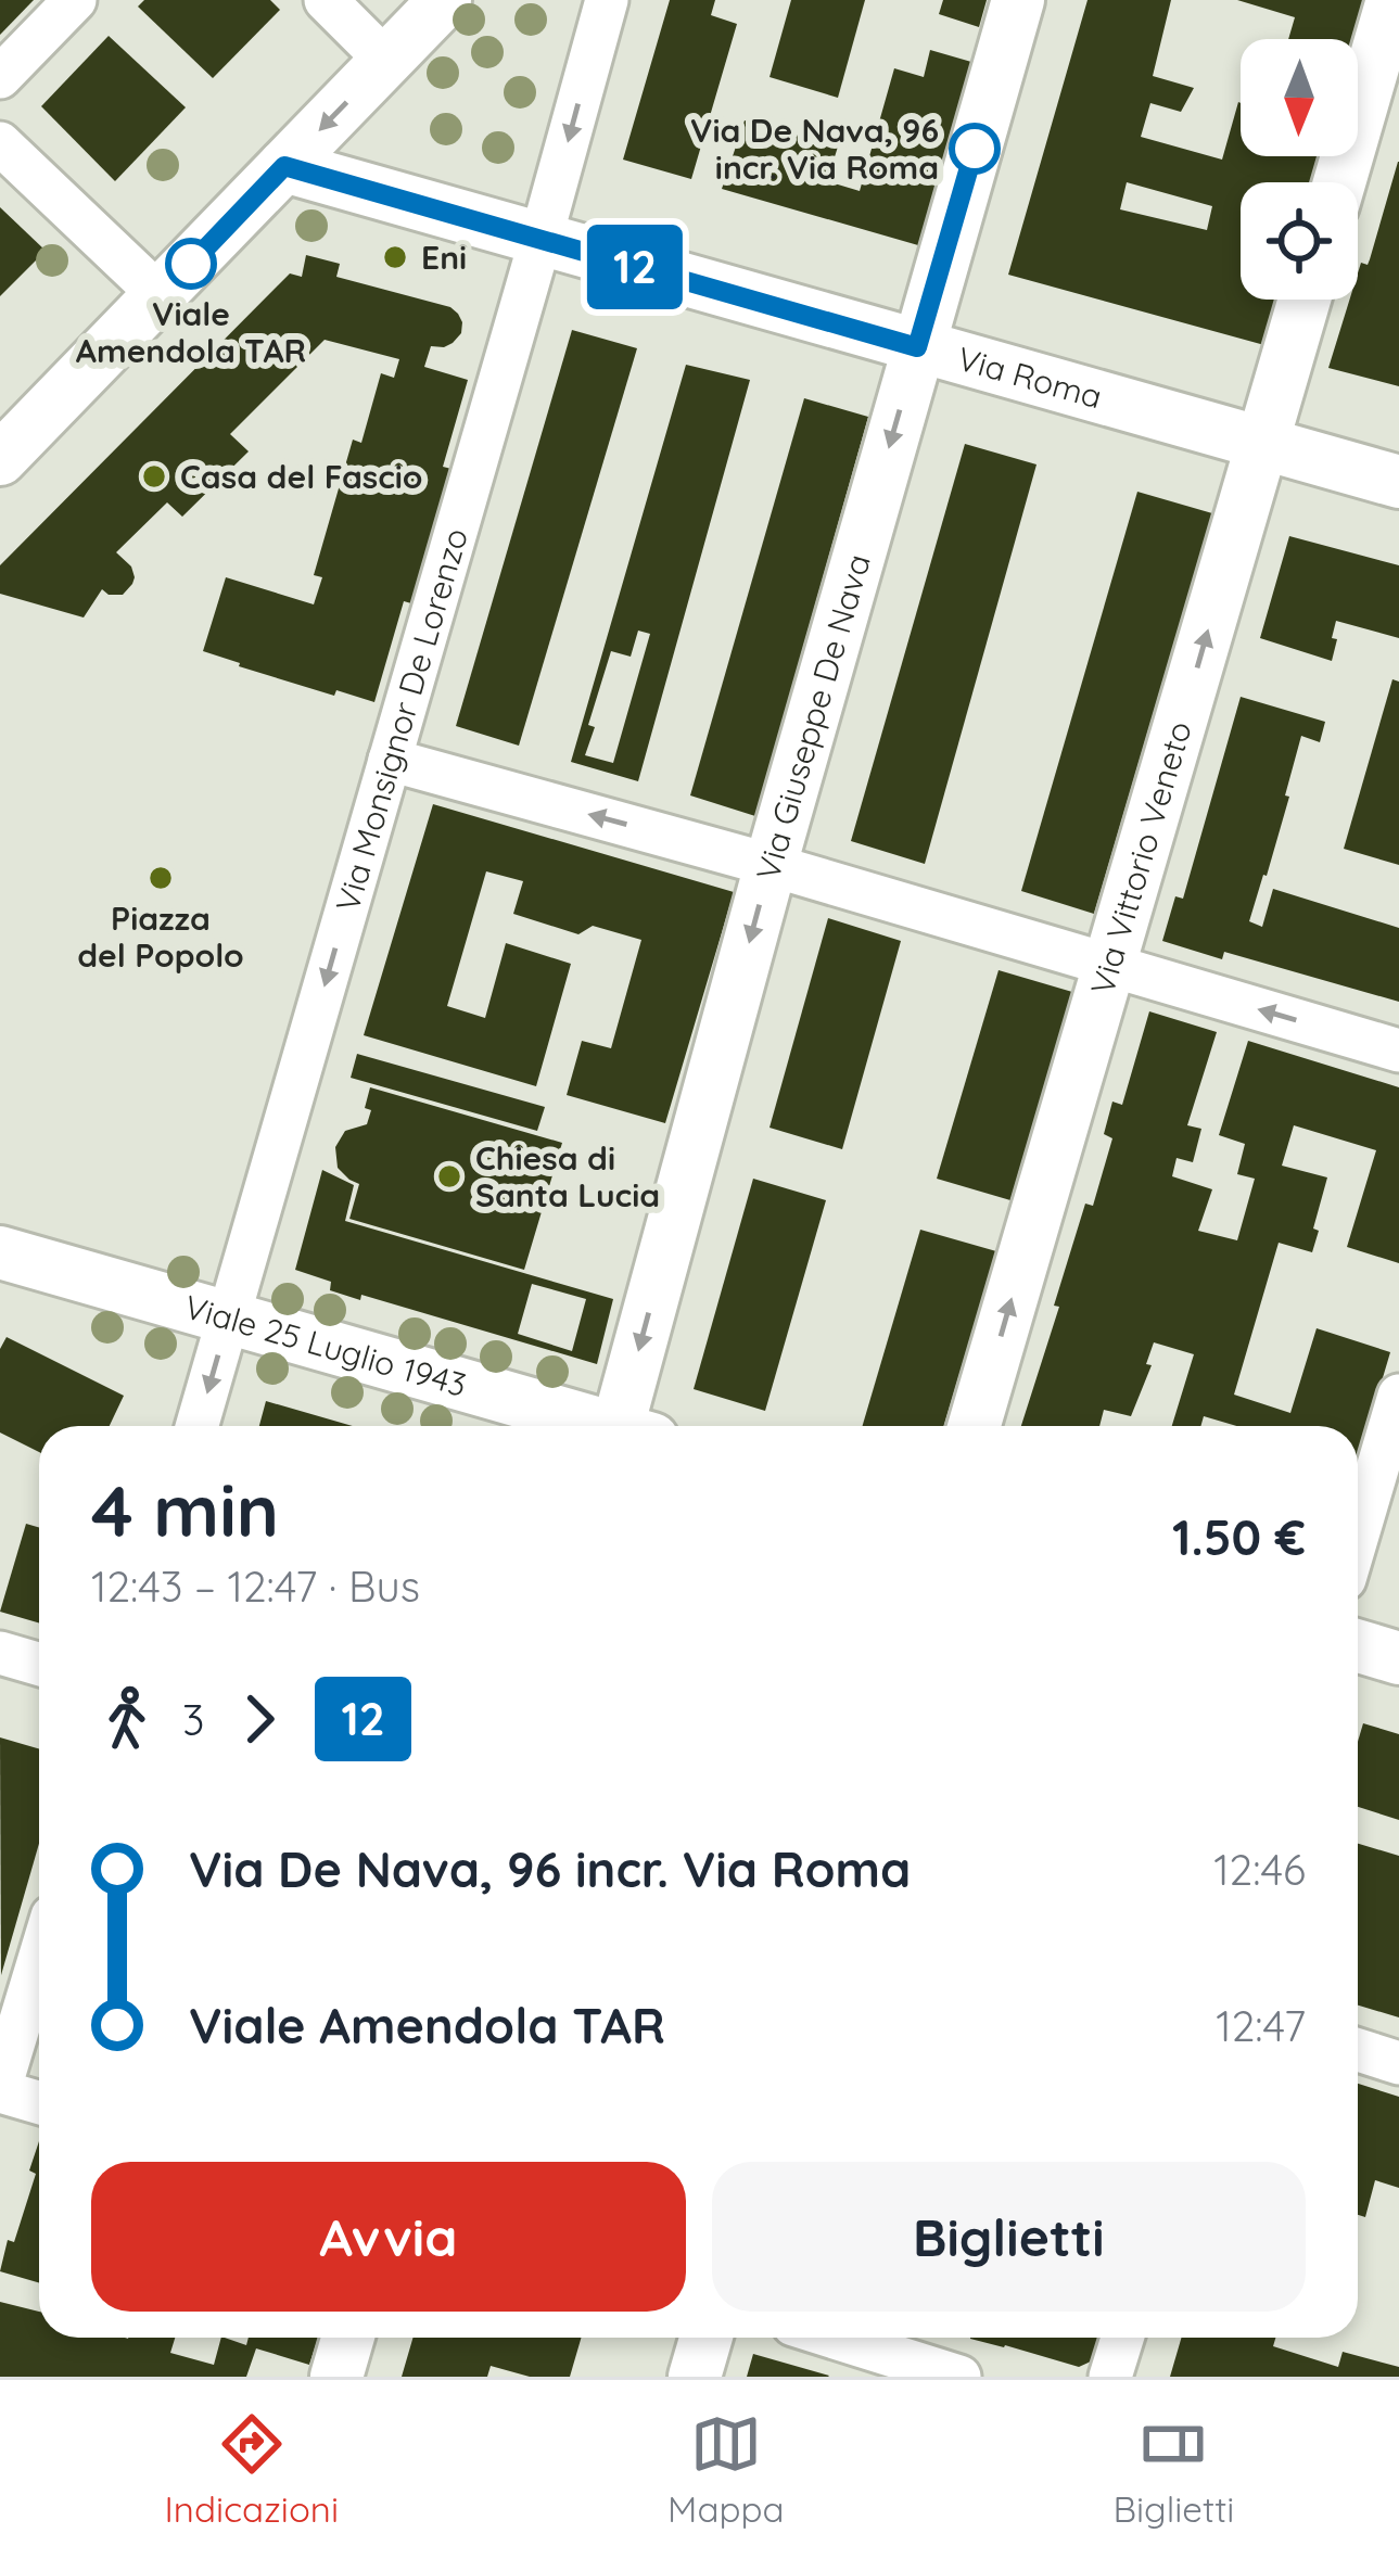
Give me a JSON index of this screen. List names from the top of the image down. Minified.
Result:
{"streets":{"street":["Via Roma","Via Giuseppe De Nava","Via Monsignor De Lorenzo","Via Vittorio Veneto","Viale 25 Luglio 1943"]},"crossings":[["Via Roma","Via Giuseppe De Nava"],["Via Roma","Via Monsignor De Lorenzo"],["Via Roma","Via Vittorio Veneto"],["Via Monsignor De Lorenzo","Viale 25 Luglio 1943"]],"one_way":["Via Giuseppe De Nava","Via Monsignor De Lorenzo","Via Vittorio Veneto"],"places":["Via De Nava, 96 incr. Via Roma","Eni","Viale Amendola TAR","Casa del Fascio","Piazza del Popolo","Chiesa di Santa Lucia"],"lines":["bus line 12"],"north":"bottom","page":{"on_map":"12","heading":["4 min","12:43 – 12:47 · Bus","1.50 €"],"legs":["3","12"],"list":[{"name":"Via De Nava, 96 incr. Via Roma","value":"12:46"},{"name":"Viale Amendola TAR","value":"12:47"}],"buttons":["Avvia","Biglietti"],"tabs":["Indicazioni","Mappa","Biglietti"]}}
